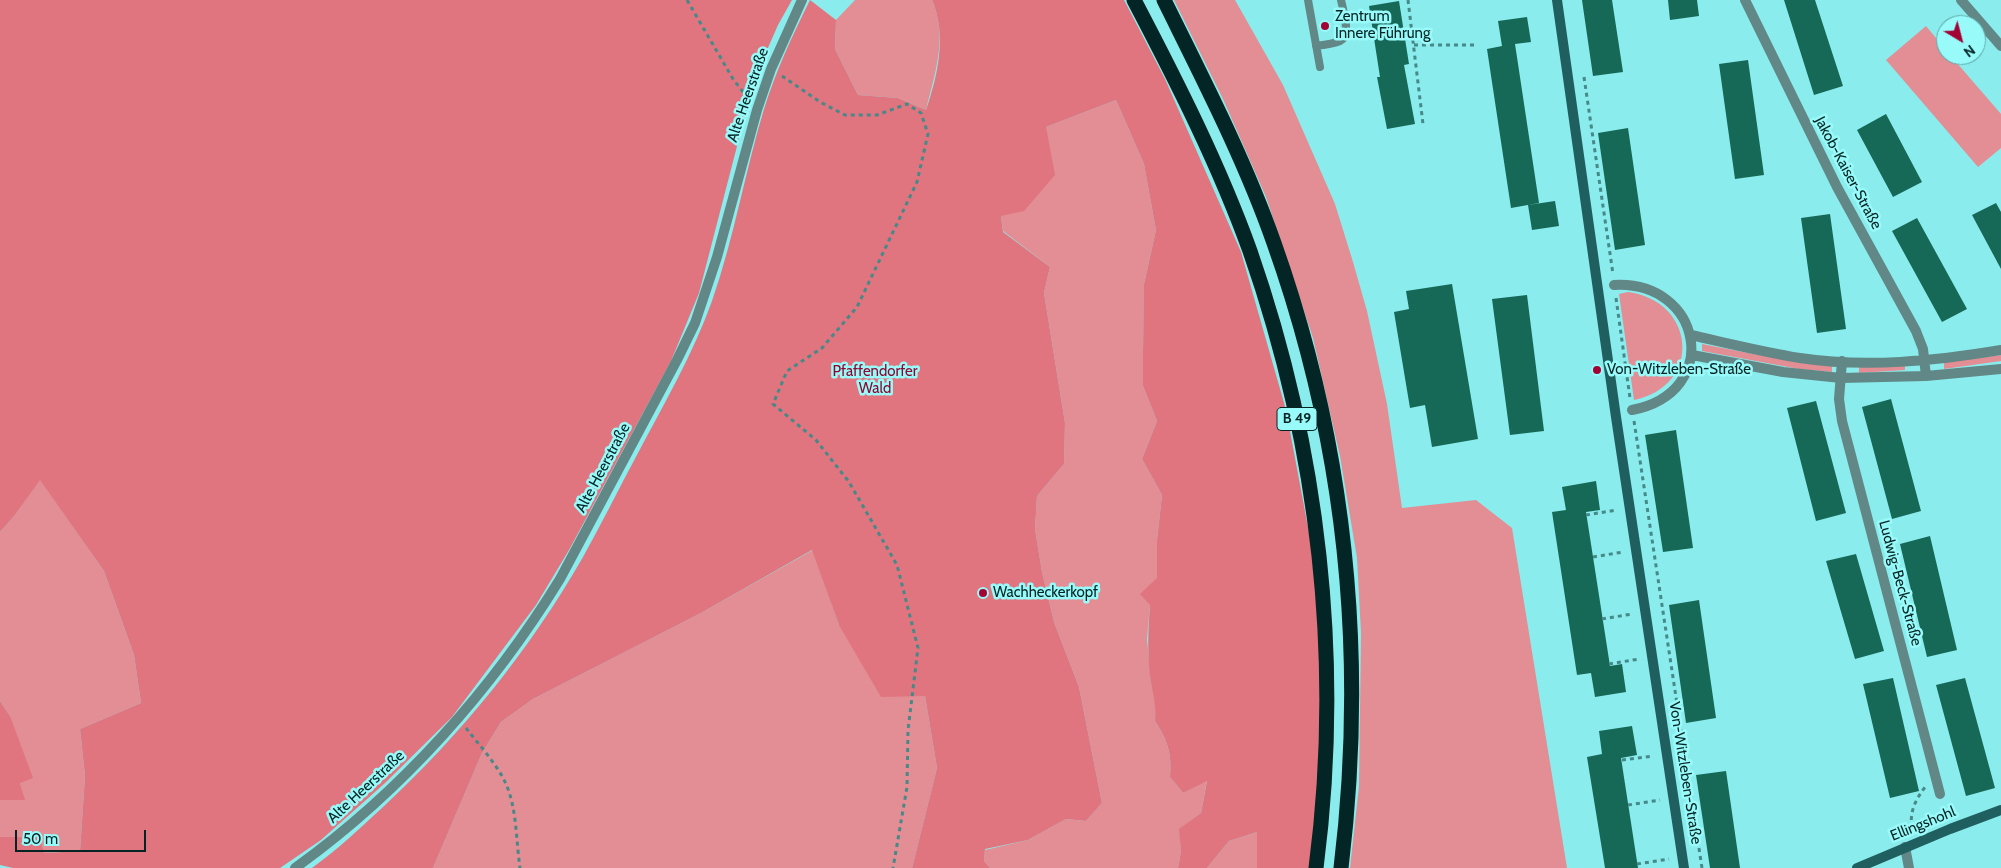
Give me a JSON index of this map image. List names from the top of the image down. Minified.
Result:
{"streets":{"highway":["B 49"],"street":["Alte Heerstraße","Jakob-Kaiser-Straße","Ludwig-Beck-Straße","Von-Witzleben-Straße","Ellingshohl"]},"parks":["Pfaffendorfer Wald"],"places":["Zentrum Innere Führung","Von-Witzleben-Straße","Wachheckerkopf"],"scale_bar":"50 m","north":"bottom right"}
